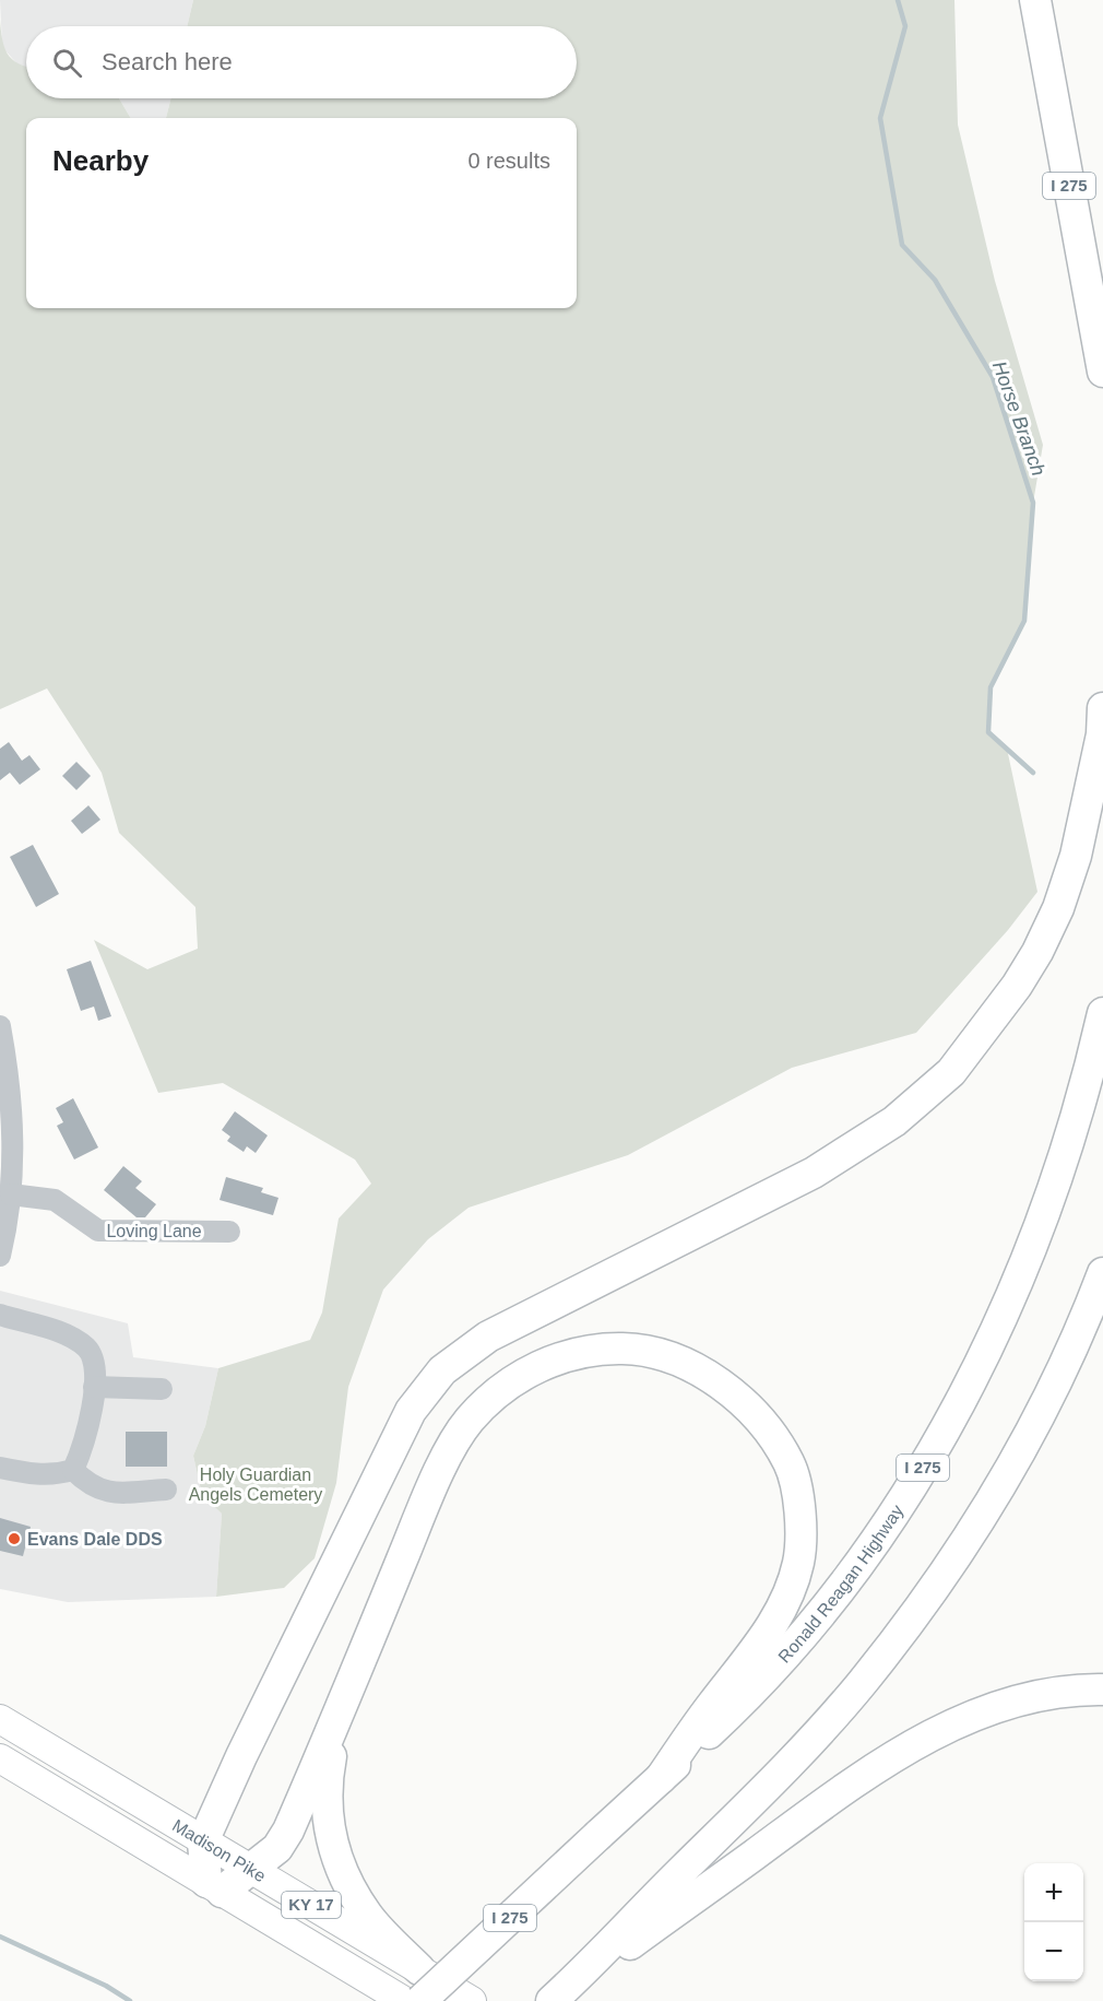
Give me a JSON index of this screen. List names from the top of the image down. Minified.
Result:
{"streets":{"highway":["I 275","Ronald Reagan Highway"],"main road":["Madison Pike","KY 17"],"street":["Loving Lane"]},"water":["Horse Branch"],"parks":["Holy Guardian Angels Cemetery"],"places":["Evans Dale DDS"],"page":{"search":"Search here","heading":["Nearby","0 results"],"map_buttons":["+","−"]}}
